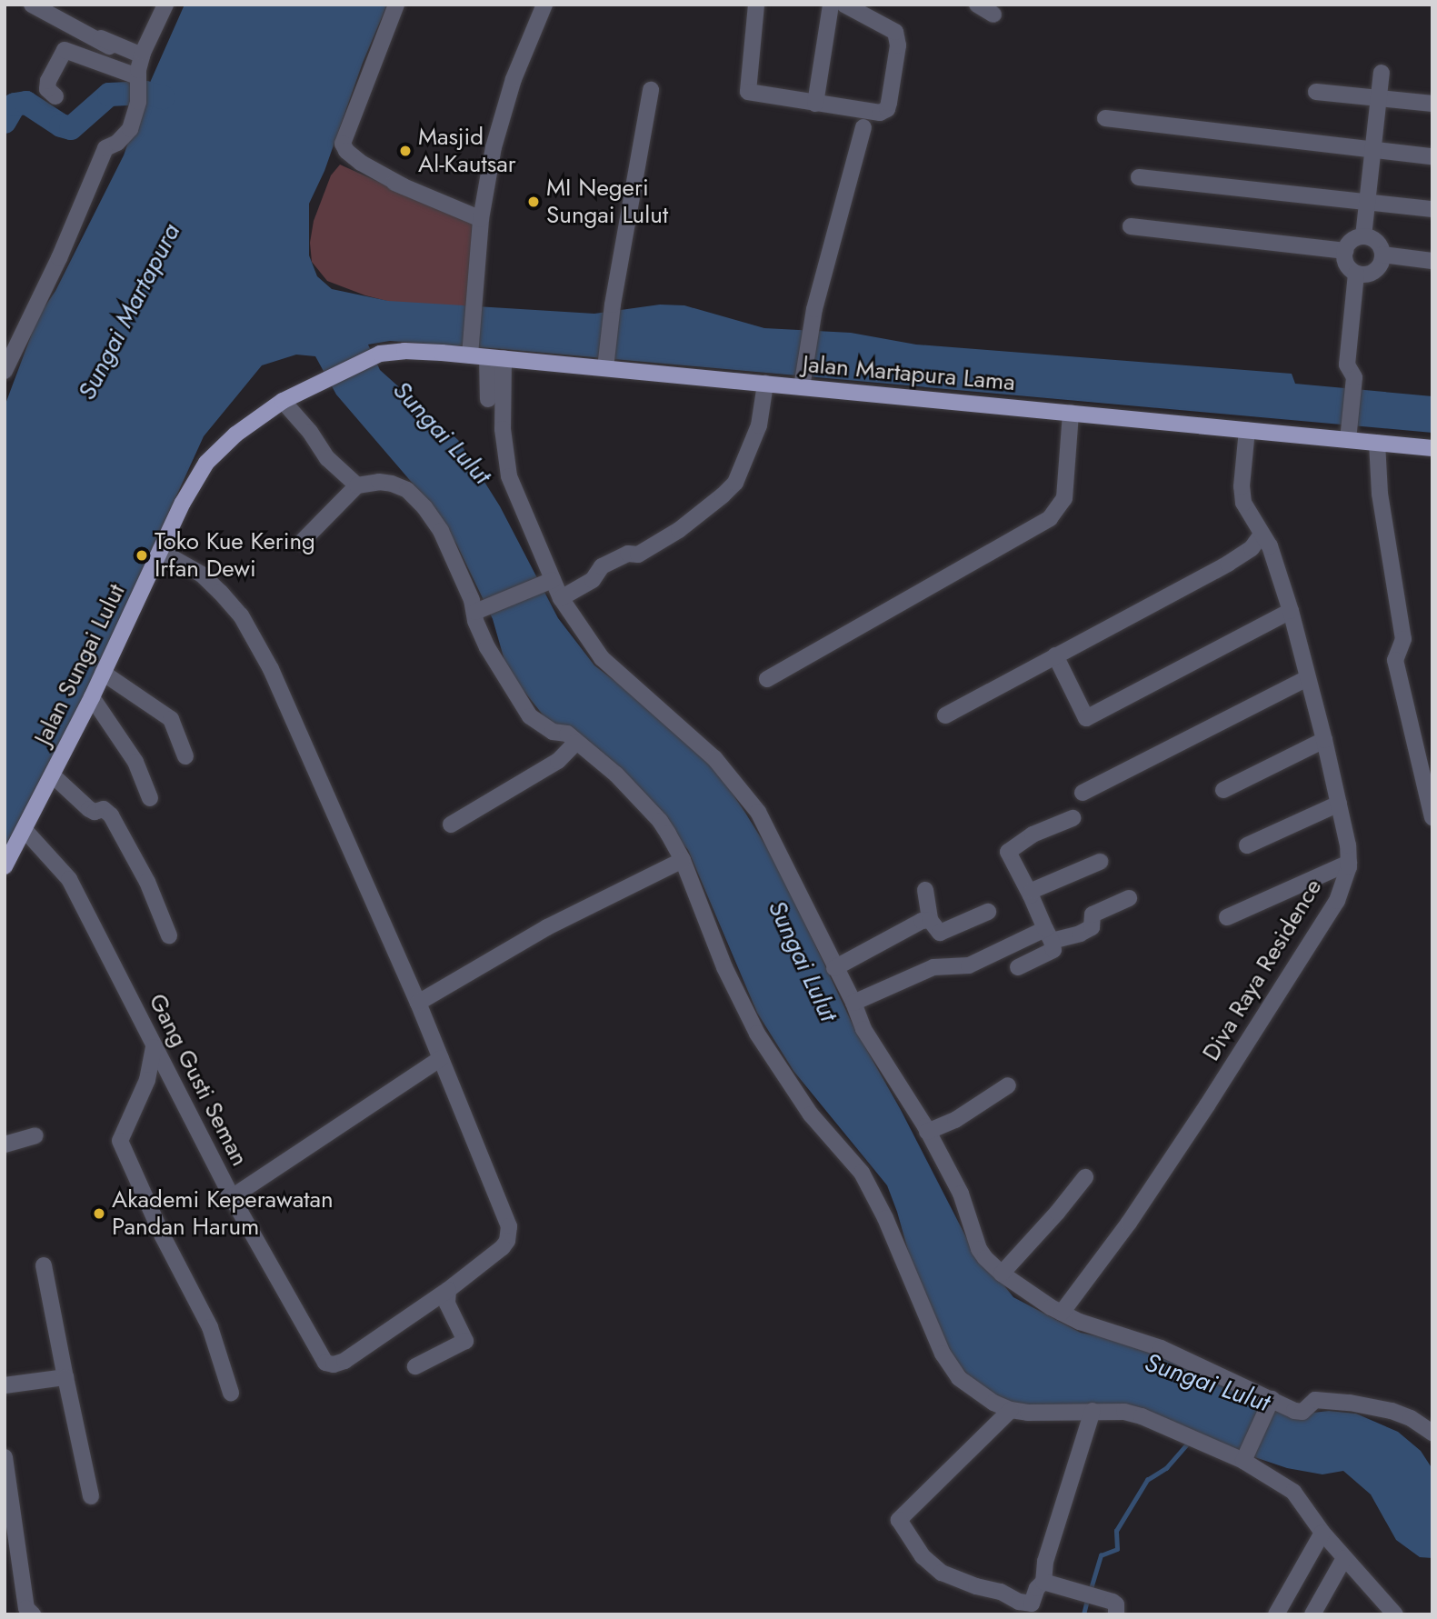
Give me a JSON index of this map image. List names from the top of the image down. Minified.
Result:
{"streets":{"main road":["Jalan Martapura Lama","Jalan Sungai Lulut"],"street":["Diva Raya Residence","Gang Gusti Seman"]},"crossings":[["Jalan Martapura Lama","Jalan Sungai Lulut"],["Jalan Martapura Lama","Diva Raya Residence"],["Jalan Sungai Lulut","Gang Gusti Seman"]],"water":["Sungai Martapura","Sungai Lulut"],"places":["Masjid Al-Kautsar","MI Negeri Sungai Lulut","Toko Kue Kering Irfan Dewi","Akademi Keperawatan Pandan Harum"]}
